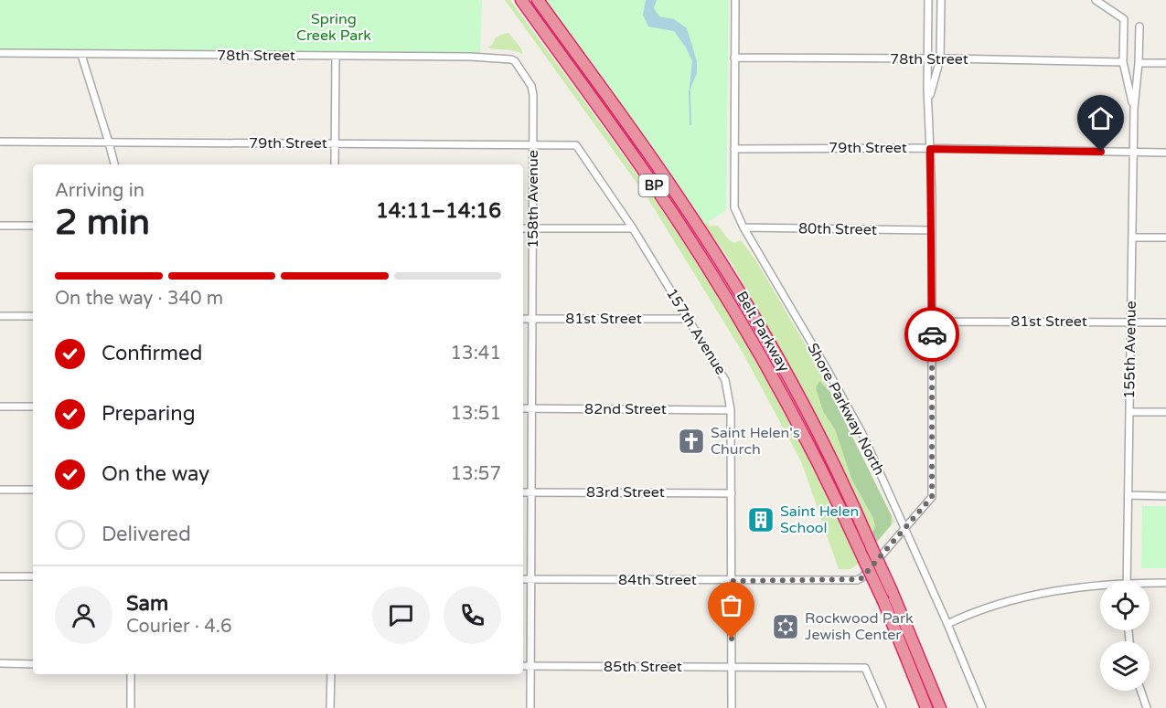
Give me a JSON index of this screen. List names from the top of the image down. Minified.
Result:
{"streets":{"highway":["BP","Belt Parkway"],"street":["78th Street","79th Street","158th Avenue","80th Street","81st Street","157th Avenue","155th Avenue","82nd Street","Shore Parkway North","83rd Street","84th Street","85th Street"]},"crossings":[["78th Street","158th Avenue"],["78th Street","155th Avenue"],["79th Street","158th Avenue"],["79th Street","157th Avenue"],["79th Street","155th Avenue"],["79th Street","Shore Parkway North"],["158th Avenue","81st Street"],["158th Avenue","82nd Street"],["158th Avenue","83rd Street"],["158th Avenue","84th Street"],["158th Avenue","85th Street"],["80th Street","Shore Parkway North"],["81st Street","157th Avenue"],["81st Street","155th Avenue"],["157th Avenue","82nd Street"],["157th Avenue","83rd Street"],["157th Avenue","84th Street"],["157th Avenue","85th Street"],["Shore Parkway North","84th Street"]],"parks":["Spring Creek Park"],"places":{"church":["Saint Helen's Church"],"building":["Saint Helen School"],"synagogue":["Rockwood Park Jewish Center"]},"page":{"heading":["2 min","Arriving in","14:11–14:16"],"panel":["Sam","Courier · 4.6"],"bar":"On the way · 340 m","list":[["Confirmed","13:41"],["Preparing","13:51"],["On the way","13:57"],"Delivered"]}}
